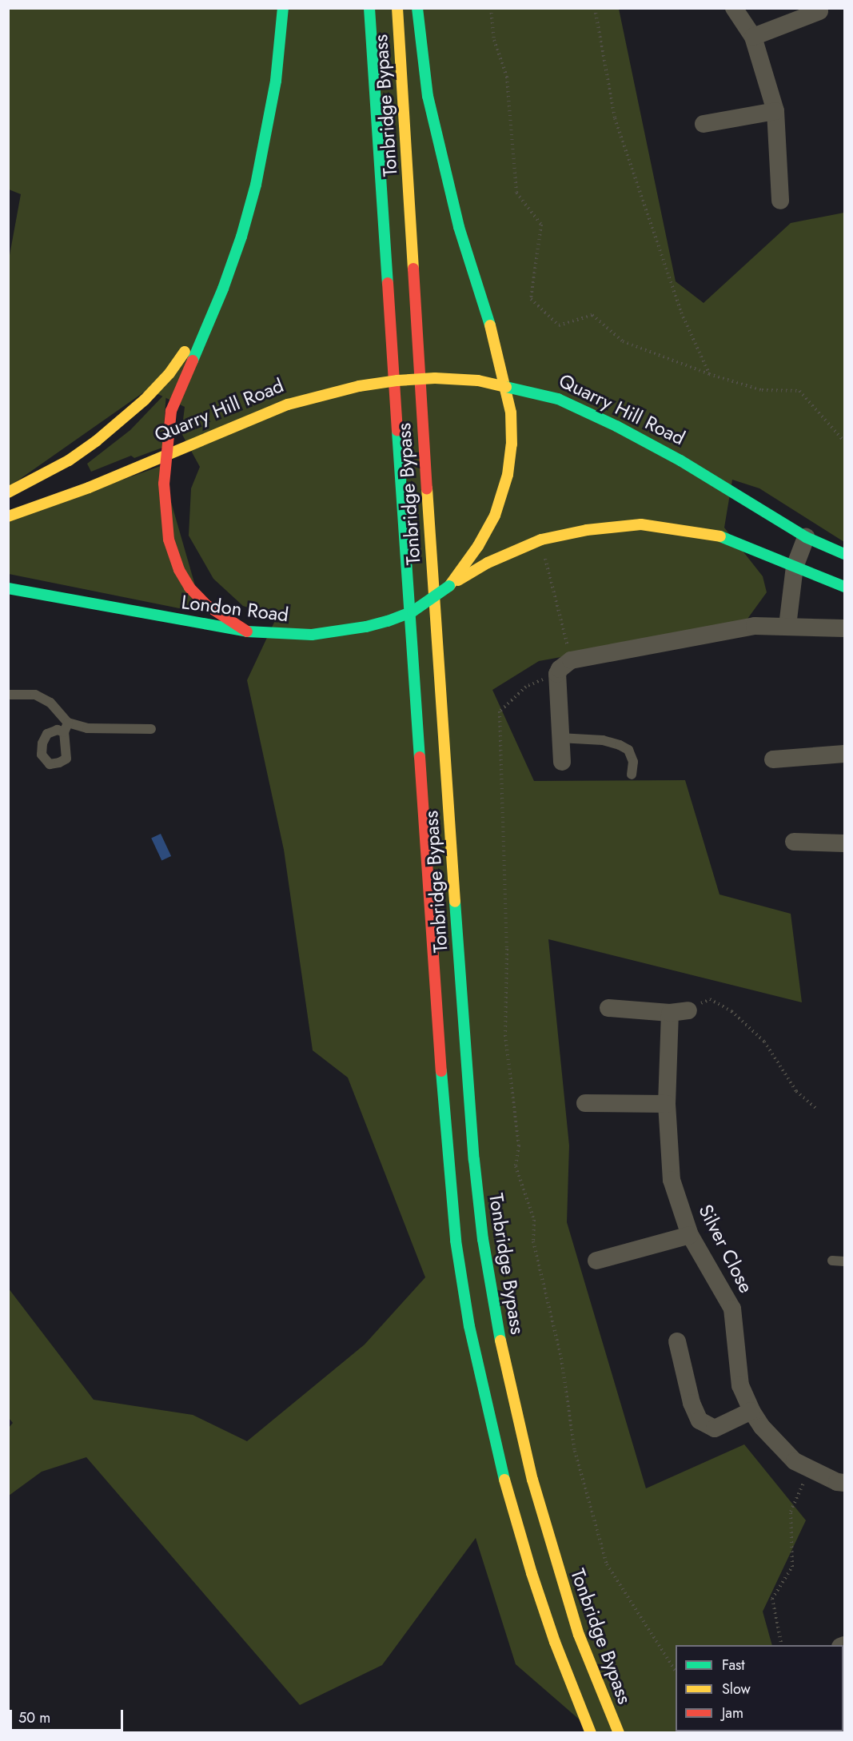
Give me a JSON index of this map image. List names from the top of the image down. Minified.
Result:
{"streets":{"highway":["Tonbridge Bypass","Quarry Hill Road","London Road"],"street":["Silver Close"]},"legend":["Fast","Slow","Jam"],"scale_bar":"50 m"}
